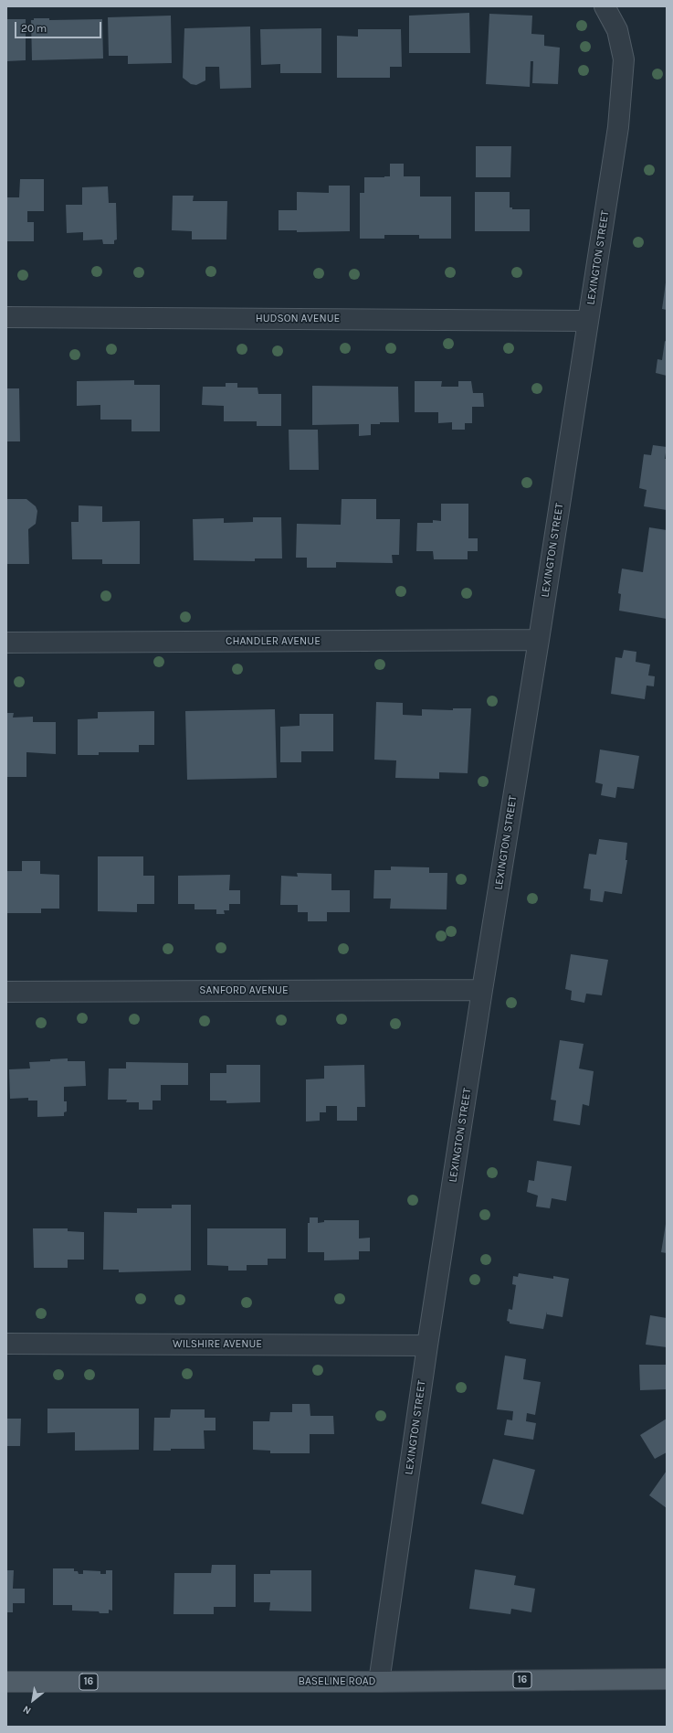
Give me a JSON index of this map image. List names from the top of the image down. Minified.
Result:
{"streets":{"main road":["16","BASELINE ROAD"],"street":["LEXINGTON STREET","HUDSON AVENUE","CHANDLER AVENUE","SANFORD AVENUE","WILSHIRE AVENUE"]},"crossings":[["LEXINGTON STREET","HUDSON AVENUE"],["LEXINGTON STREET","CHANDLER AVENUE"],["LEXINGTON STREET","SANFORD AVENUE"],["LEXINGTON STREET","WILSHIRE AVENUE"],["LEXINGTON STREET","BASELINE ROAD"]],"scale_bar":"20 m","north":"bottom left"}
